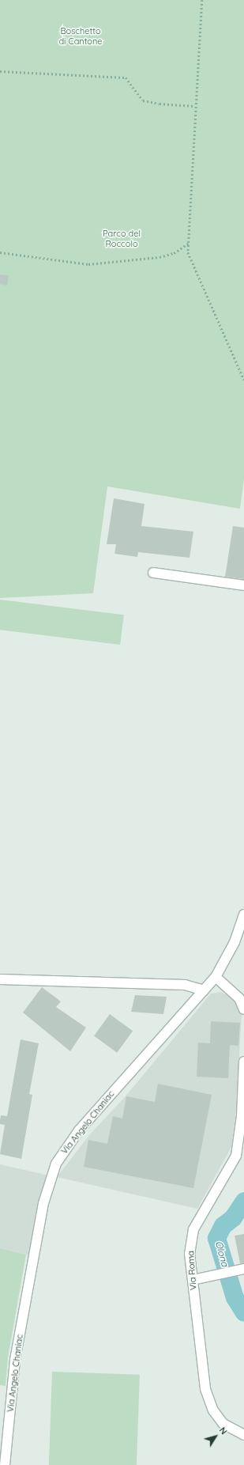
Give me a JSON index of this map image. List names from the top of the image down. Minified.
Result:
{"streets":{"street":["Via Angelo Chaniac","Via Roma"]},"water":["Olona"],"parks":["Boschetto di Cantone","Parco del Roccolo"],"north":"top right"}
